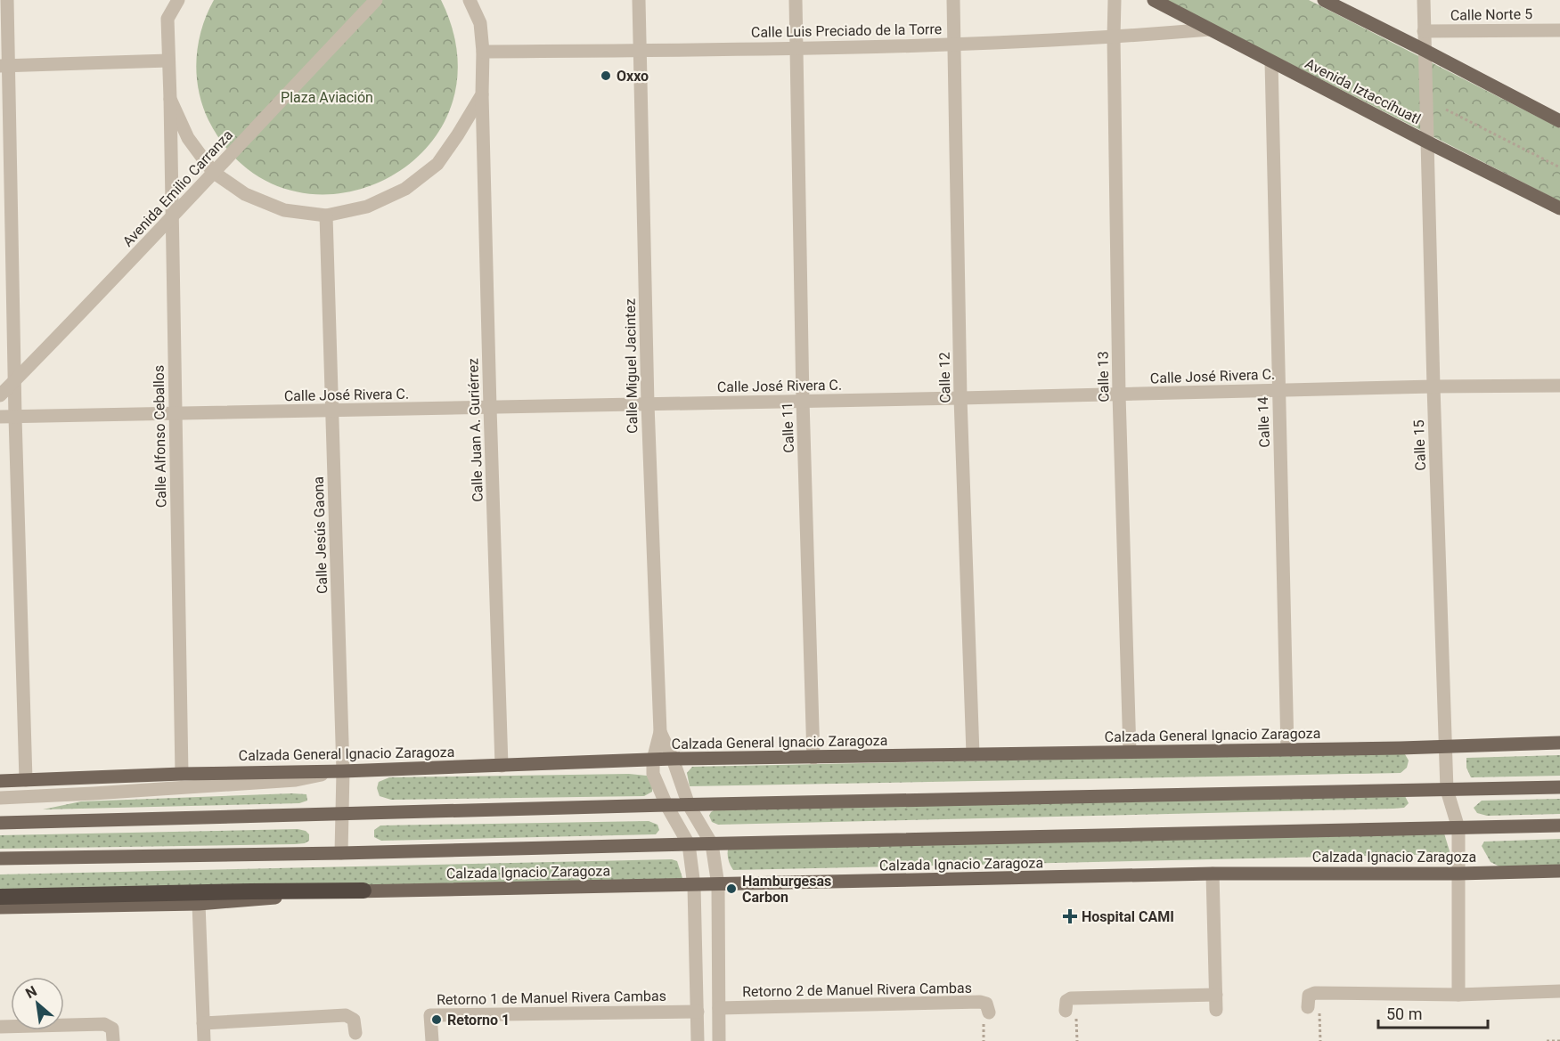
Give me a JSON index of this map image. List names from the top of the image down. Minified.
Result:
{"streets":{"main road":["Avenida Iztaccíhuatl","Calzada General Ignacio Zaragoza","Calzada Ignacio Zaragoza"],"street":["Calle Norte 5","Calle Luis Preciado de la Torre","Avenida Emilio Carranza","Calle Miguel Jacintez","Calle José Rivera C.","Calle 13","Calle 12","Calle 14","Calle 11","Calle Juan A. Guriérrez","Calle Alfonso Ceballos","Calle 15","Calle Jesús Gaona","Retorno 2 de Manuel Rivera Cambas","Retorno 1 de Manuel Rivera Cambas"]},"crossings":[["Calle Norte 5","Calle 15"],["Calle Luis Preciado de la Torre","Avenida Iztaccíhuatl"],["Calle Luis Preciado de la Torre","Calle Miguel Jacintez"],["Calle Luis Preciado de la Torre","Calle 13"],["Calle Luis Preciado de la Torre","Calle 12"],["Calle Luis Preciado de la Torre","Calle 11"],["Calle Luis Preciado de la Torre","Calle Juan A. Guriérrez"],["Avenida Iztaccíhuatl","Calle 14"],["Avenida Iztaccíhuatl","Calle 15"],["Avenida Emilio Carranza","Calle Alfonso Ceballos"],["Calle Miguel Jacintez","Calle José Rivera C."],["Calle Miguel Jacintez","Calzada General Ignacio Zaragoza"],["Calle José Rivera C.","Calle 13"],["Calle José Rivera C.","Calle 12"],["Calle José Rivera C.","Calle 14"],["Calle José Rivera C.","Calle 11"],["Calle José Rivera C.","Calle Juan A. Guriérrez"],["Calle José Rivera C.","Calle Alfonso Ceballos"],["Calle José Rivera C.","Calle 15"],["Calle José Rivera C.","Calle Jesús Gaona"],["Calle 13","Calzada General Ignacio Zaragoza"],["Calle 12","Calzada General Ignacio Zaragoza"],["Calle 14","Calzada General Ignacio Zaragoza"],["Calle 11","Calzada General Ignacio Zaragoza"],["Calle Juan A. Guriérrez","Calzada General Ignacio Zaragoza"],["Calle Alfonso Ceballos","Calzada General Ignacio Zaragoza"],["Calle 15","Calzada General Ignacio Zaragoza"],["Calle 15","Calzada Ignacio Zaragoza"],["Calle Jesús Gaona","Calzada General Ignacio Zaragoza"]],"parks":["Plaza Aviación"],"places":{"other":["Oxxo","Hamburgesas Carbon","Retorno 1"],"health":["Hospital CAMI"]},"scale_bar":"50 m","north":"top left"}
